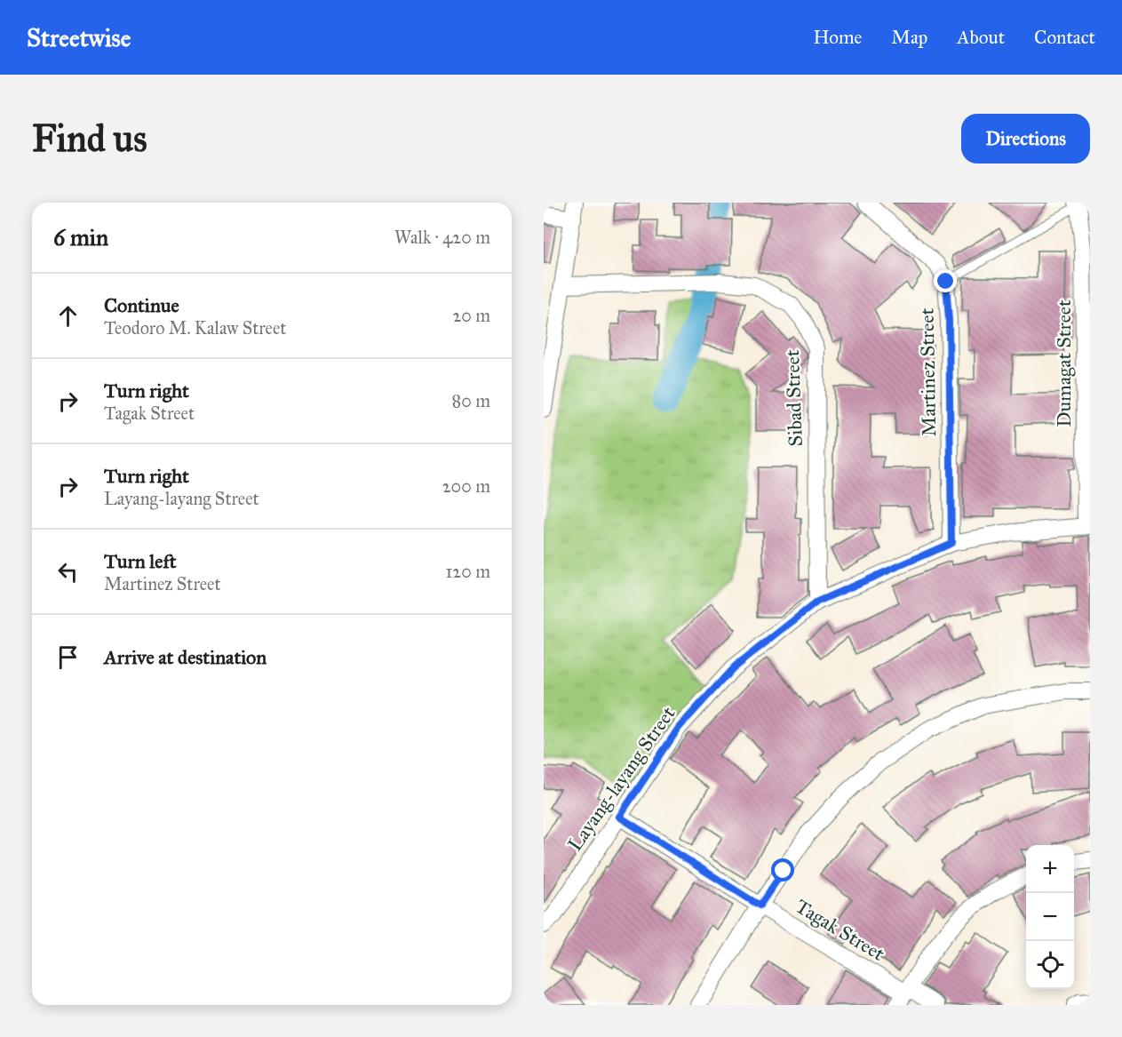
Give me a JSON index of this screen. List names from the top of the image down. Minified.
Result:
{"streets":{"street":["Dumagat Street","Martinez Street","Sibad Street","Layang-layang Street","Tagak Street"]},"crossings":[["Dumagat Street","Layang-layang Street"],["Martinez Street","Layang-layang Street"],["Sibad Street","Layang-layang Street"],["Layang-layang Street","Tagak Street"]],"page":{"header":"Streetwise","nav":["Home","Map","About","Contact"],"buttons":"Directions","title":"Find us","heading":["6 min","Walk · 420 m"],"list":[["Continue","Teodoro M. Kalaw Street","20 m"],["Turn right","Tagak Street","80 m"],["Turn right","Layang-layang Street","200 m"],["Turn left","Martinez Street","120 m"],"Arrive at destination"],"map_buttons":["+","−"]}}
